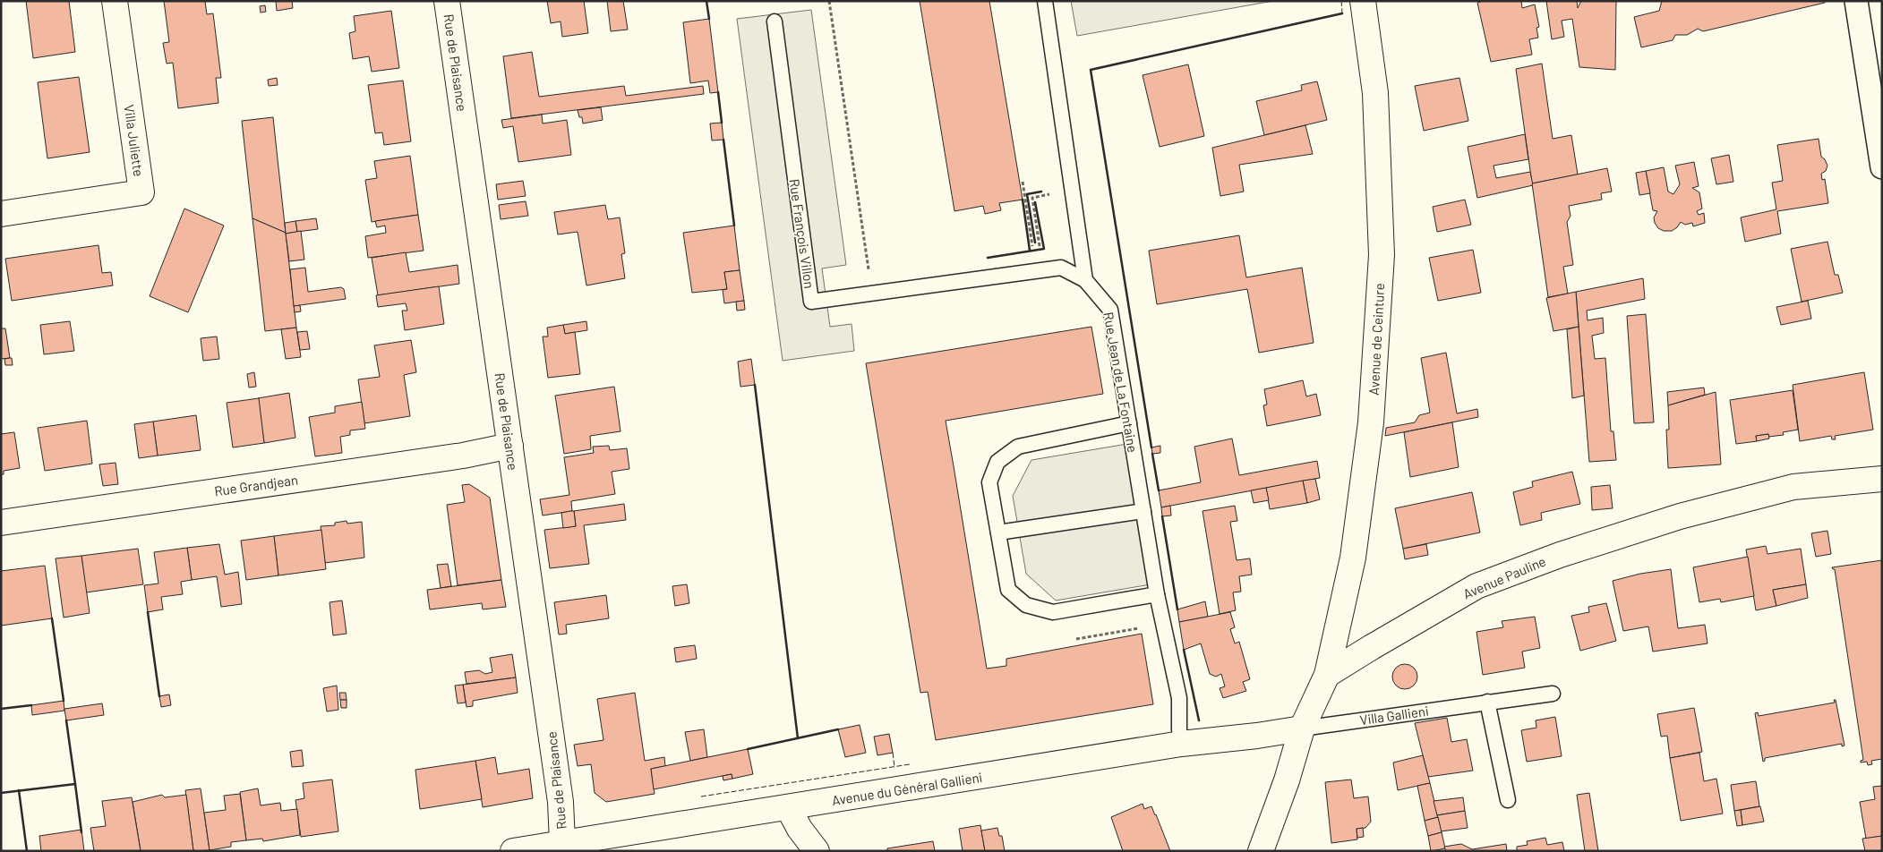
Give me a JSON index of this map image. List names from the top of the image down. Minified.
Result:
{"streets":{"street":["Rue de Plaisance","Villa Juliette","Avenue de Ceinture","Rue Grandjean","Avenue Pauline","Avenue du Général Gallieni"],"lane":["Rue François Villon","Rue Jean de La Fontaine","Villa Gallieni"]},"crossings":[["Rue de Plaisance","Rue Grandjean"],["Rue de Plaisance","Avenue du Général Gallieni"],["Rue François Villon","Rue Jean de La Fontaine"],["Avenue de Ceinture","Avenue Pauline"],["Rue Jean de La Fontaine","Avenue du Général Gallieni"],["Villa Gallieni","Avenue du Général Gallieni"]]}
